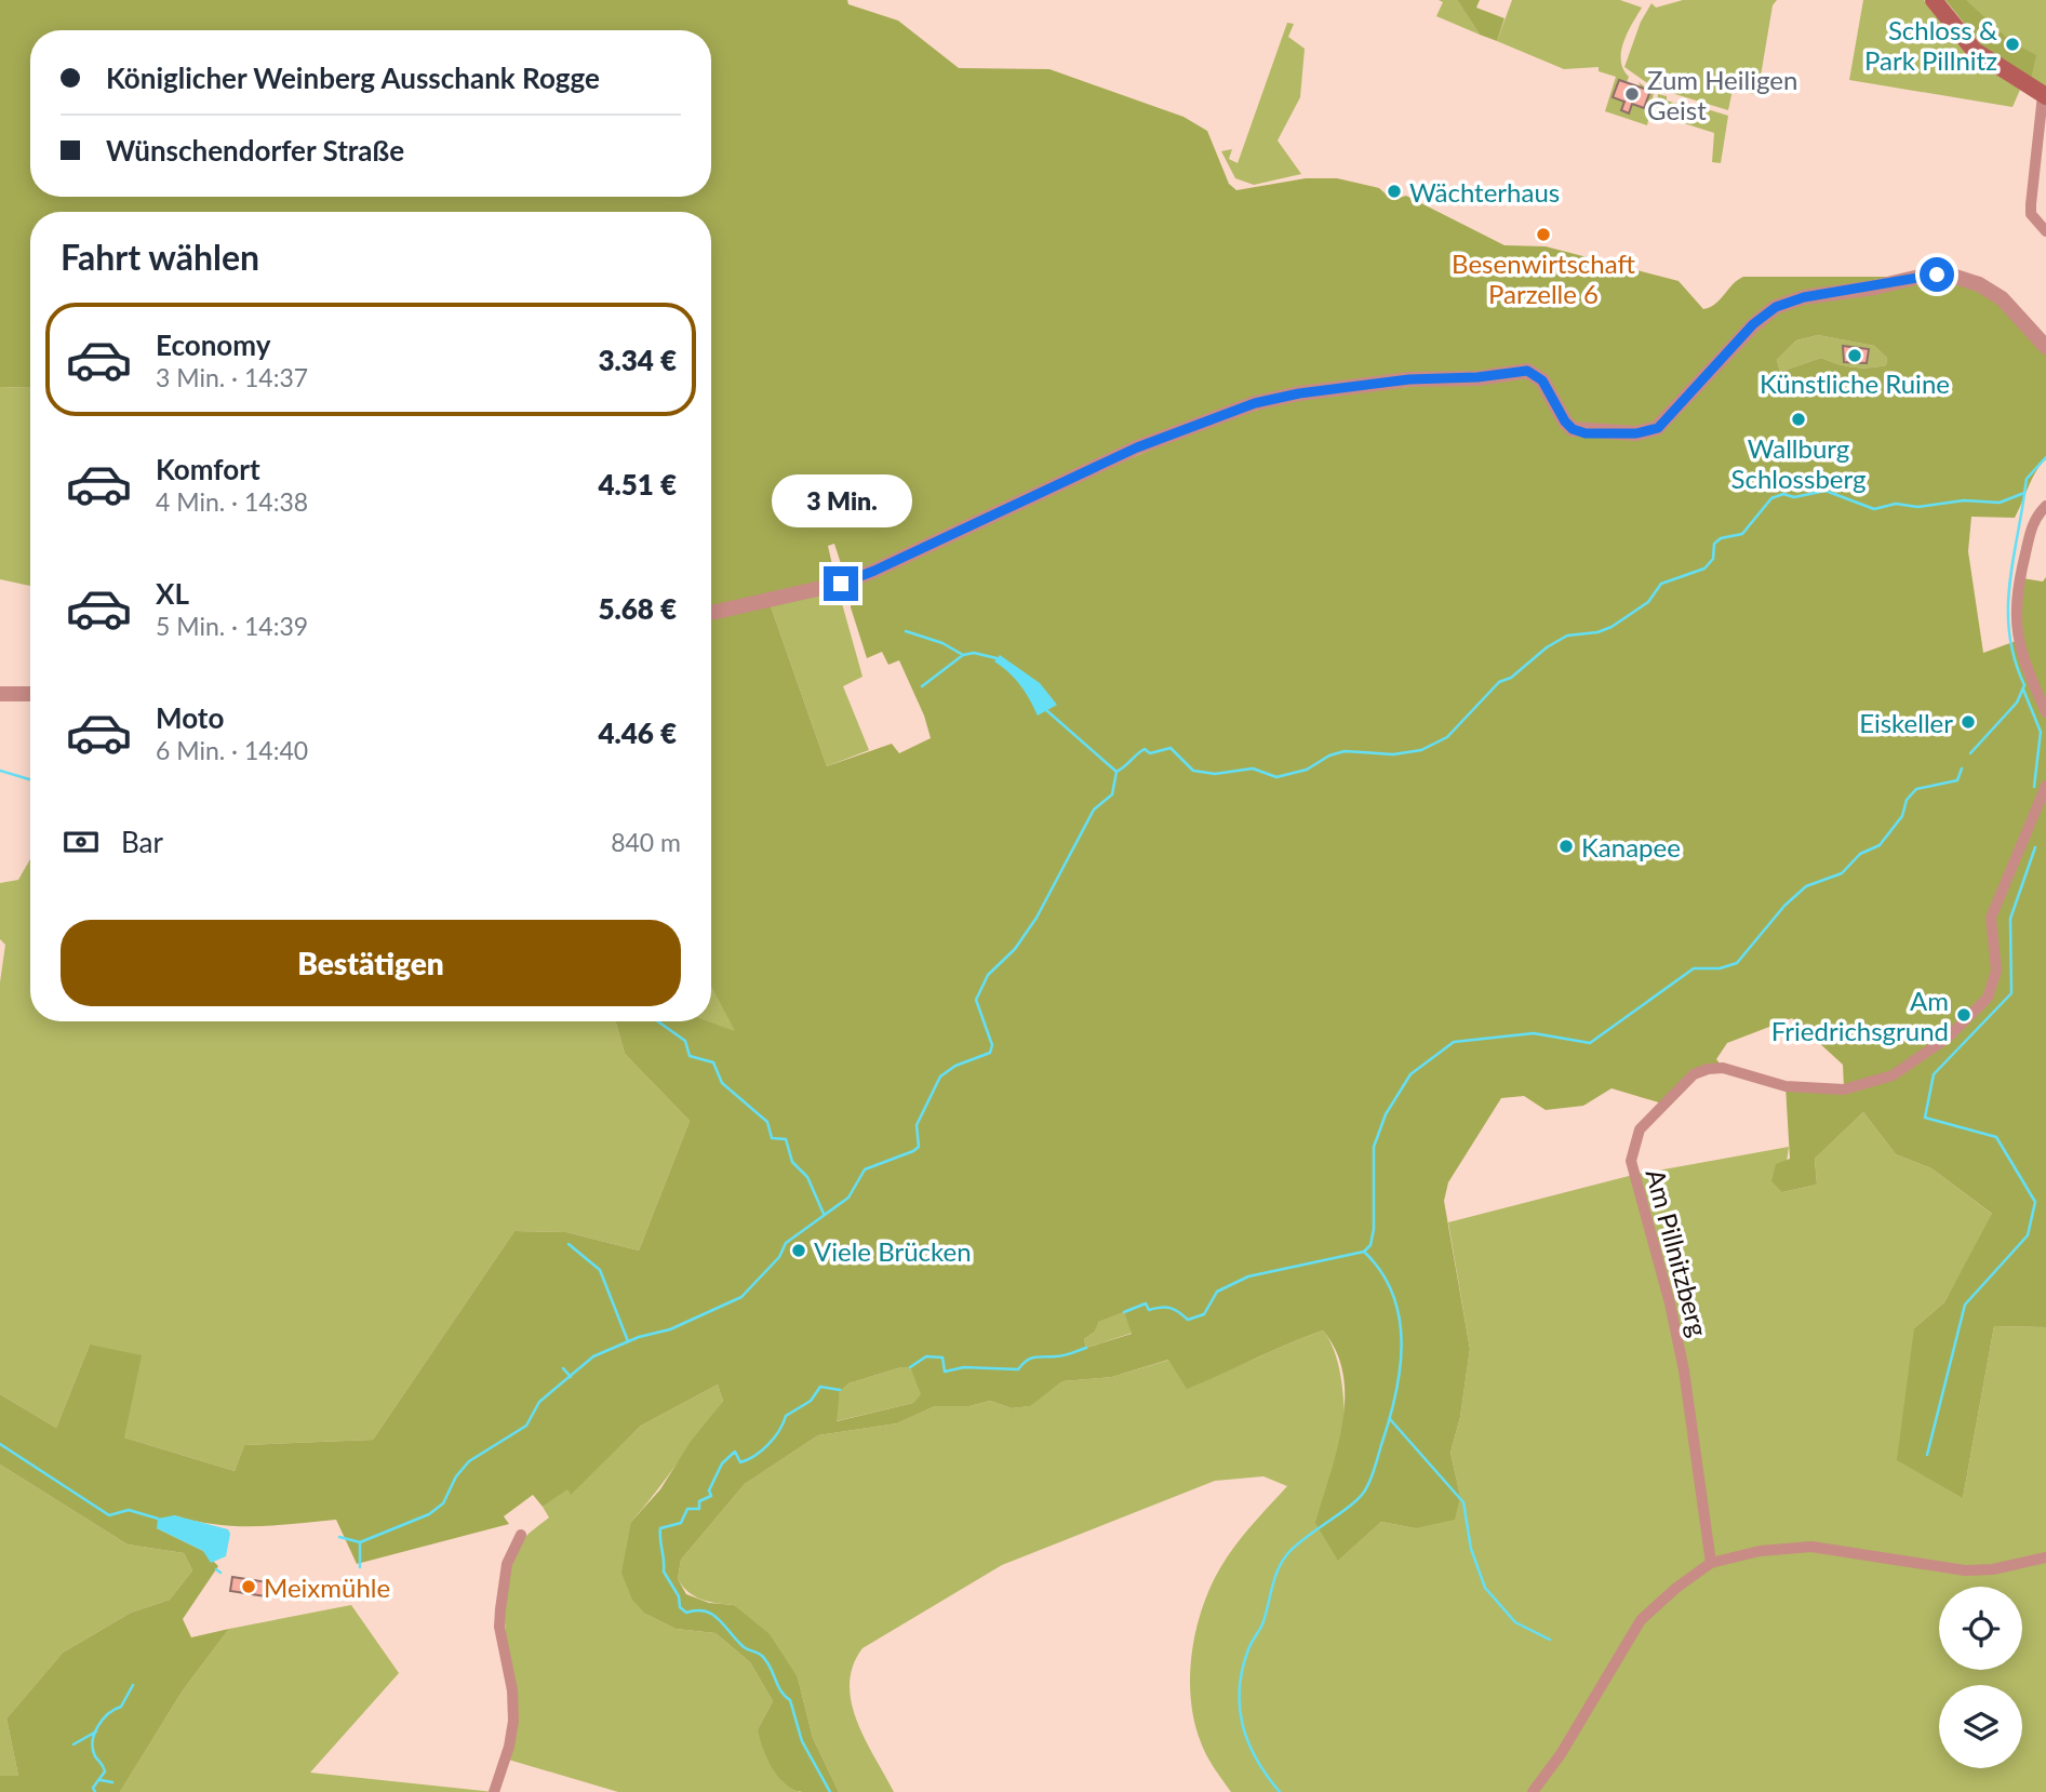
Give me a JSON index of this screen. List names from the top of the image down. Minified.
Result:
{"streets":{"street":["Am Pillnitzberg"]},"places":["Schloss & Park Pillnitz","Zum Heiligen Geist","Wächterhaus","Besenwirtschaft Parzelle 6","Künstliche Ruine","Wallburg Schlossberg","Eiskeller","Kanapee","Am Friedrichsgrund","Viele Brücken","Meixmühle"],"page":{"banner":["Königlicher Weinberg Ausschank Rogge","Wünschendorfer Straße"],"heading":"Fahrt wählen","list":[{"name":"Economy","note":"3 Min. · 14:37","value":"3.34 €"},{"name":"Komfort","note":"4 Min. · 14:38","value":"4.51 €"},{"name":"XL","note":"5 Min. · 14:39","value":"5.68 €"},{"name":"Moto","note":"6 Min. · 14:40","value":"4.46 €"}],"bubble":"3 Min.","pay":["Bar","840 m"],"buttons":"Bestätigen"}}
